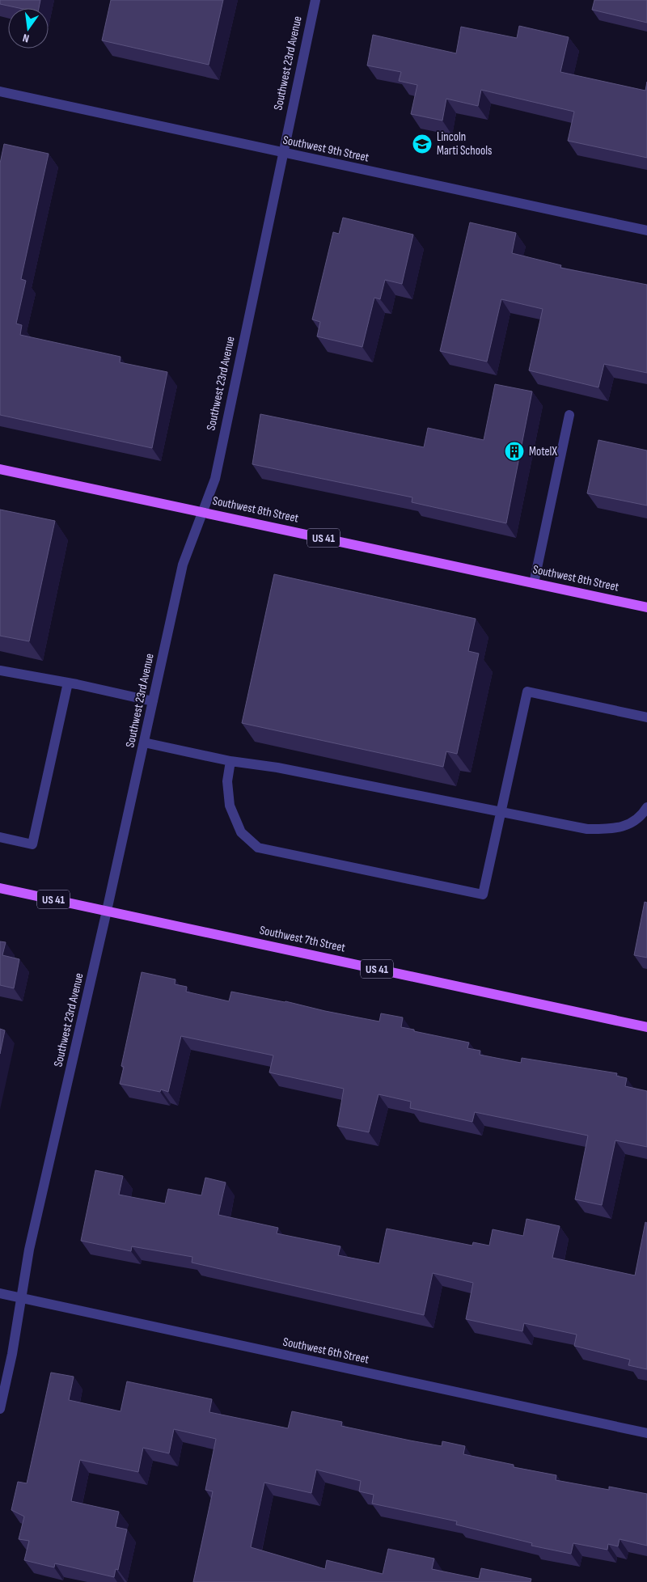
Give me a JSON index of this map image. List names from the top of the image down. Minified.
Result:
{"streets":{"main road":["Southwest 8th Street","US 41","Southwest 7th Street"],"street":["Southwest 23rd Avenue","Southwest 9th Street","Southwest 6th Street"]},"crossings":[["Southwest 23rd Avenue","Southwest 9th Street"],["Southwest 23rd Avenue","Southwest 8th Street"],["Southwest 23rd Avenue","Southwest 7th Street"],["Southwest 23rd Avenue","Southwest 6th Street"]],"places":{"school or university":["Lincoln Marti Schools"],"building":["MotelX"]},"north":"bottom"}
